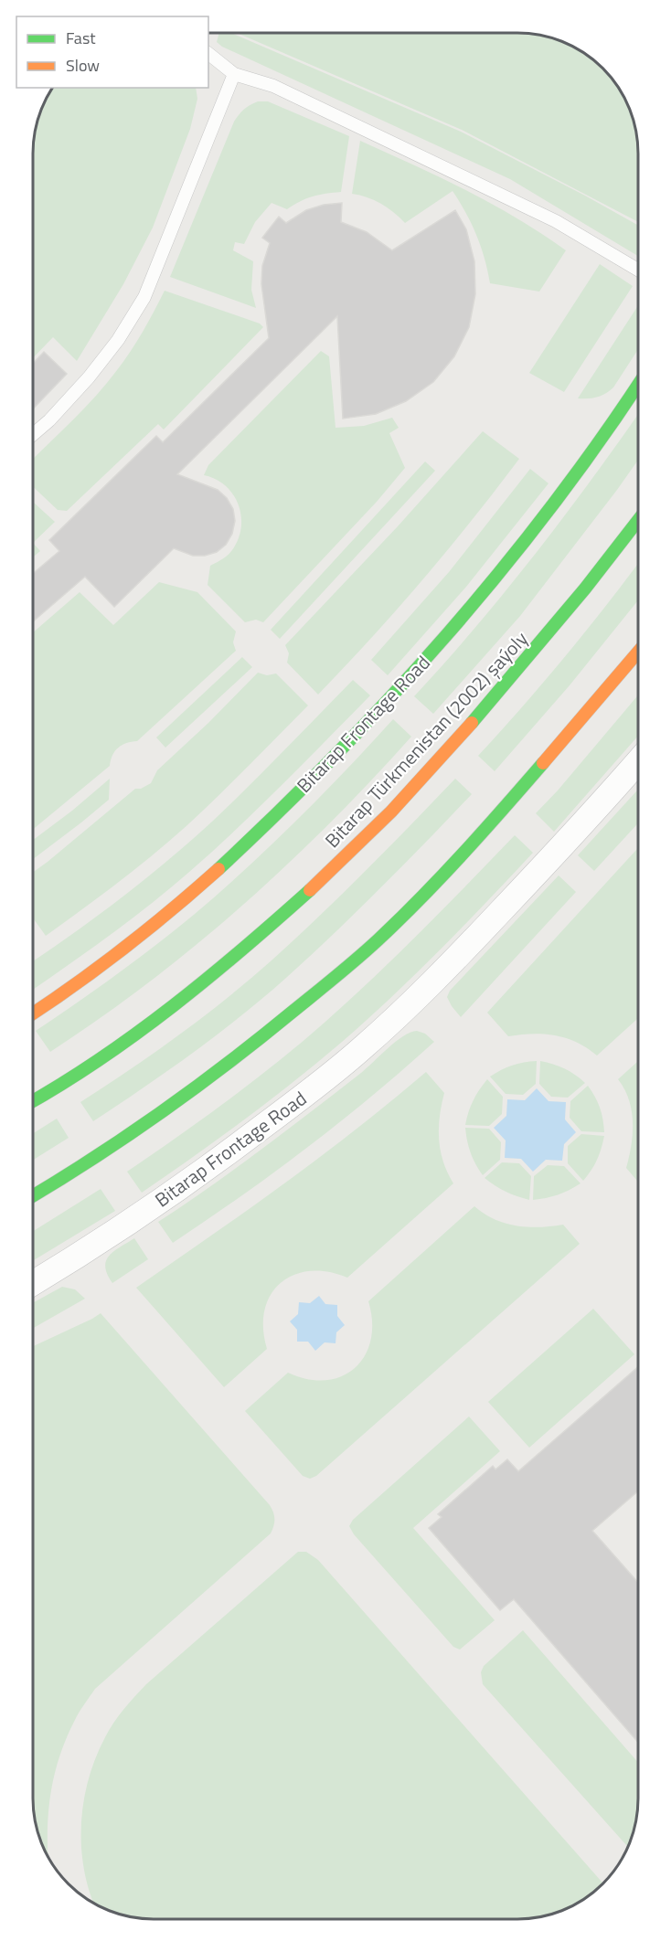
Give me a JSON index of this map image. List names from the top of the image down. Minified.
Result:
{"streets":{"main road":["Bitarap Frontage Road","Bitarap Türkmenistan (2002) şaýoly"]},"legend":["Fast","Slow"]}
